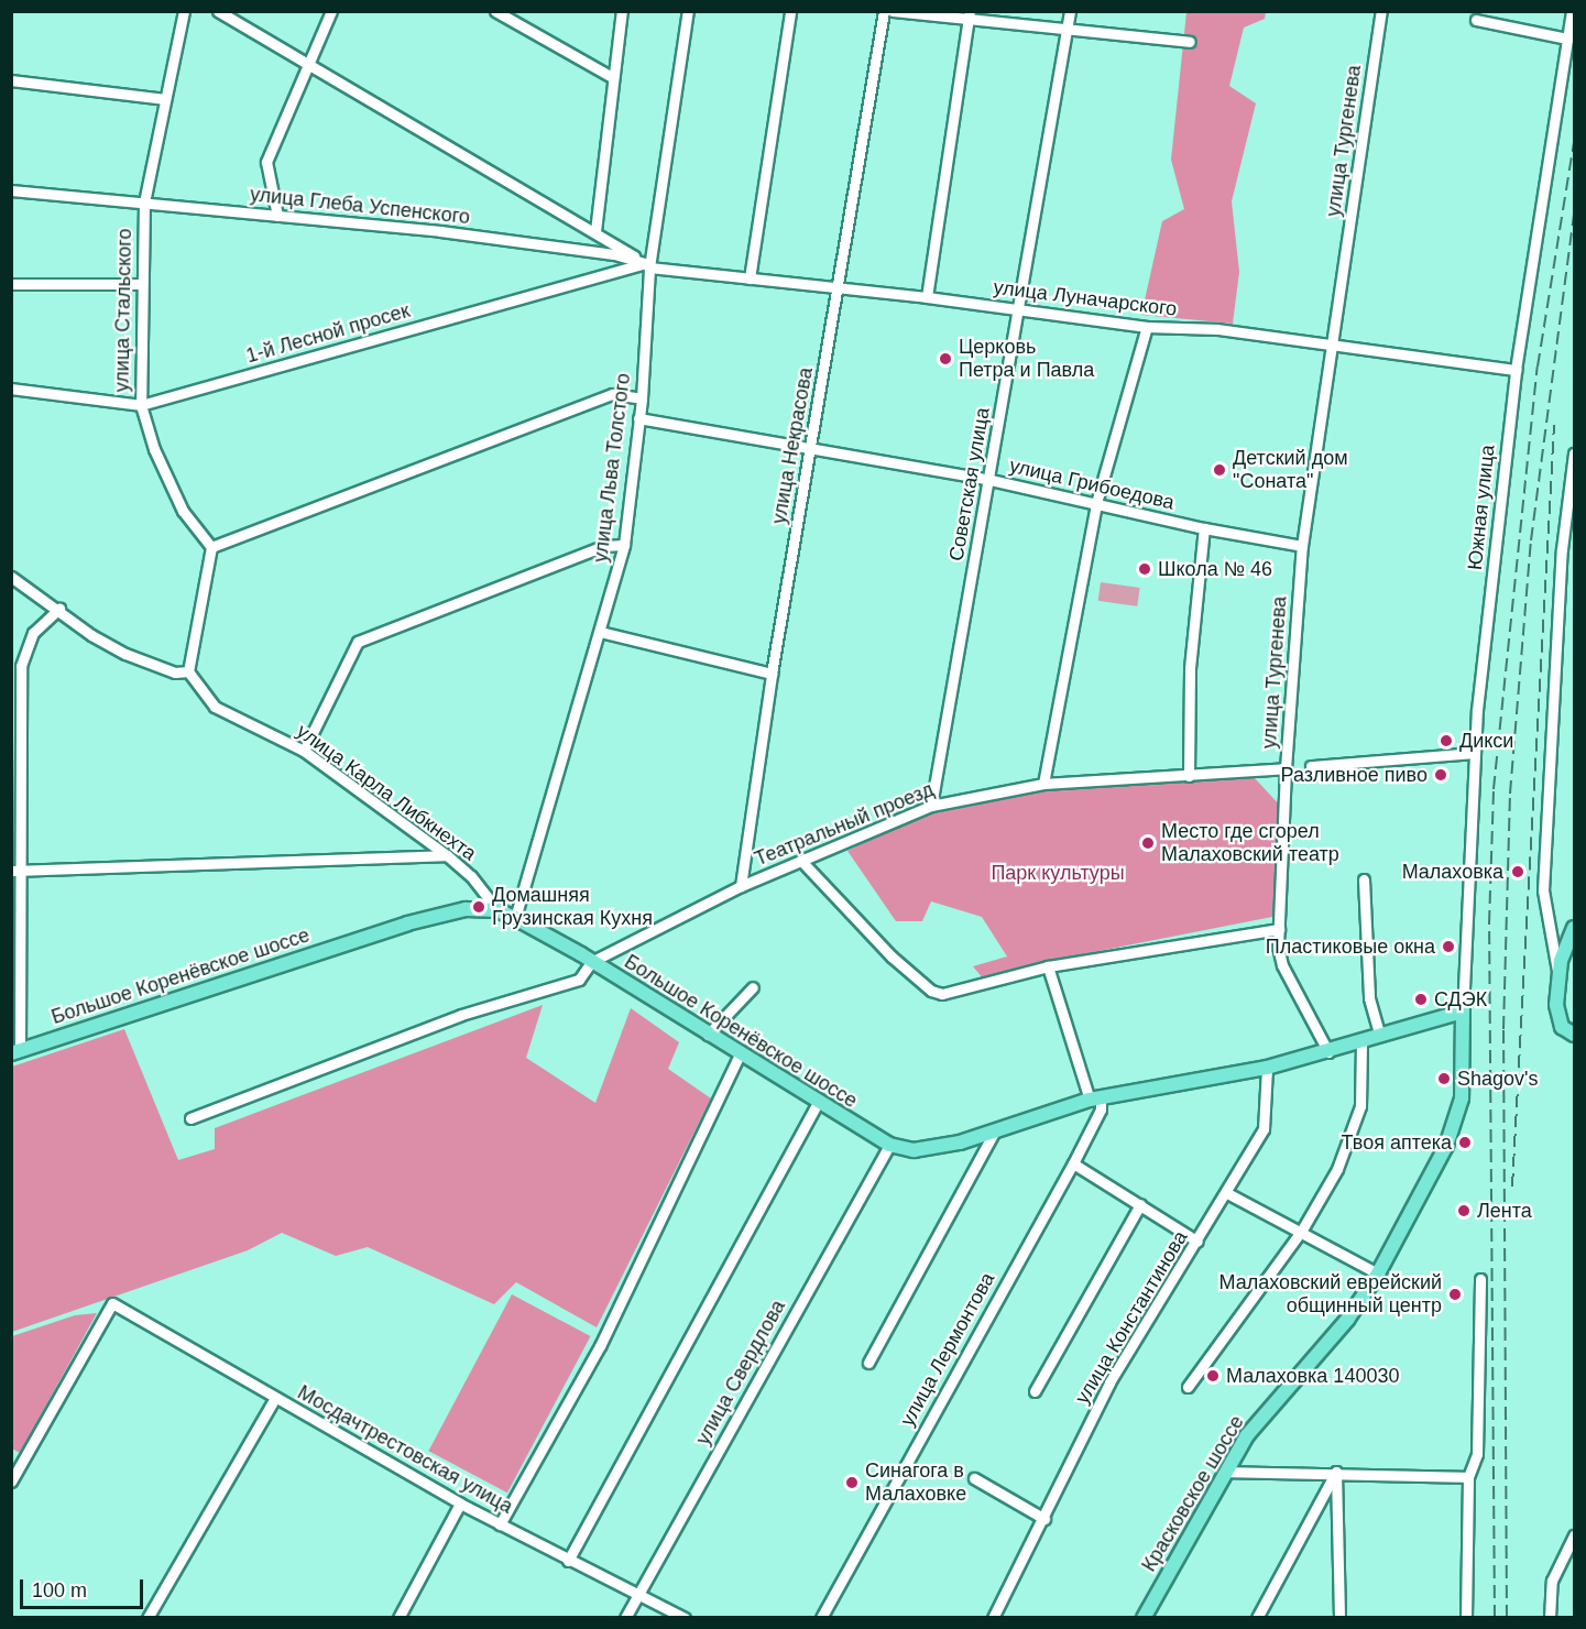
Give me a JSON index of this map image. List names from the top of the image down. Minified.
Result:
{"streets":{"main road":["Большое Коренёвское шоссе","Красковское шоссе"],"street":["улица Тургенева","улица Глеба Успенского","улица Луначарского","улица Стальского","1-й Лесной просек","улица Некрасова","улица Льва Толстого","Советская улица","улица Грибоедова","Южная улица","улица Карла Либкнехта","Театральный проезд","улица Константинова","улица Лермонтова","улица Свердлова","Мосдачтрестовская улица"]},"crossings":[["улица Тургенева","улица Луначарского"],["улица Тургенева","улица Грибоедова"],["улица Тургенева","Театральный проезд"],["улица Тургенева","Большое Коренёвское шоссе"],["улица Глеба Успенского","улица Луначарского"],["улица Глеба Успенского","улица Стальского"],["улица Глеба Успенского","1-й Лесной просек"],["улица Глеба Успенского","улица Льва Толстого"],["улица Луначарского","1-й Лесной просек"],["улица Луначарского","улица Некрасова"],["улица Луначарского","улица Льва Толстого"],["улица Луначарского","Советская улица"],["улица Луначарского","Южная улица"],["улица Стальского","1-й Лесной просек"],["1-й Лесной просек","улица Льва Толстого"],["улица Некрасова","улица Грибоедова"],["улица Некрасова","Театральный проезд"],["улица Льва Толстого","улица Грибоедова"],["улица Льва Толстого","Большое Коренёвское шоссе"],["Советская улица","улица Грибоедова"],["Советская улица","Театральный проезд"],["Южная улица","Большое Коренёвское шоссе"],["Южная улица","Красковское шоссе"],["улица Карла Либкнехта","Большое Коренёвское шоссе"],["Театральный проезд","Большое Коренёвское шоссе"],["Большое Коренёвское шоссе","улица Константинова"],["Большое Коренёвское шоссе","улица Лермонтова"],["Большое Коренёвское шоссе","улица Свердлова"],["Большое Коренёвское шоссе","Красковское шоссе"],["улица Свердлова","Мосдачтрестовская улица"]],"parks":["Парк культуры"],"places":["Церковь Петра и Павла","Детский дом \"Соната\"","Школа № 46","Дикси","Разливное пиво","Место где сгорел Малаховский театр","Малаховка","Домашняя Грузинская Кухня","Пластиковые окна","СДЭК","Shagov's","Твоя аптека","Лента","Малаховский еврейский общинный центр","Малаховка 140030","Синагога в Малаховке"],"scale_bar":"100 m"}
